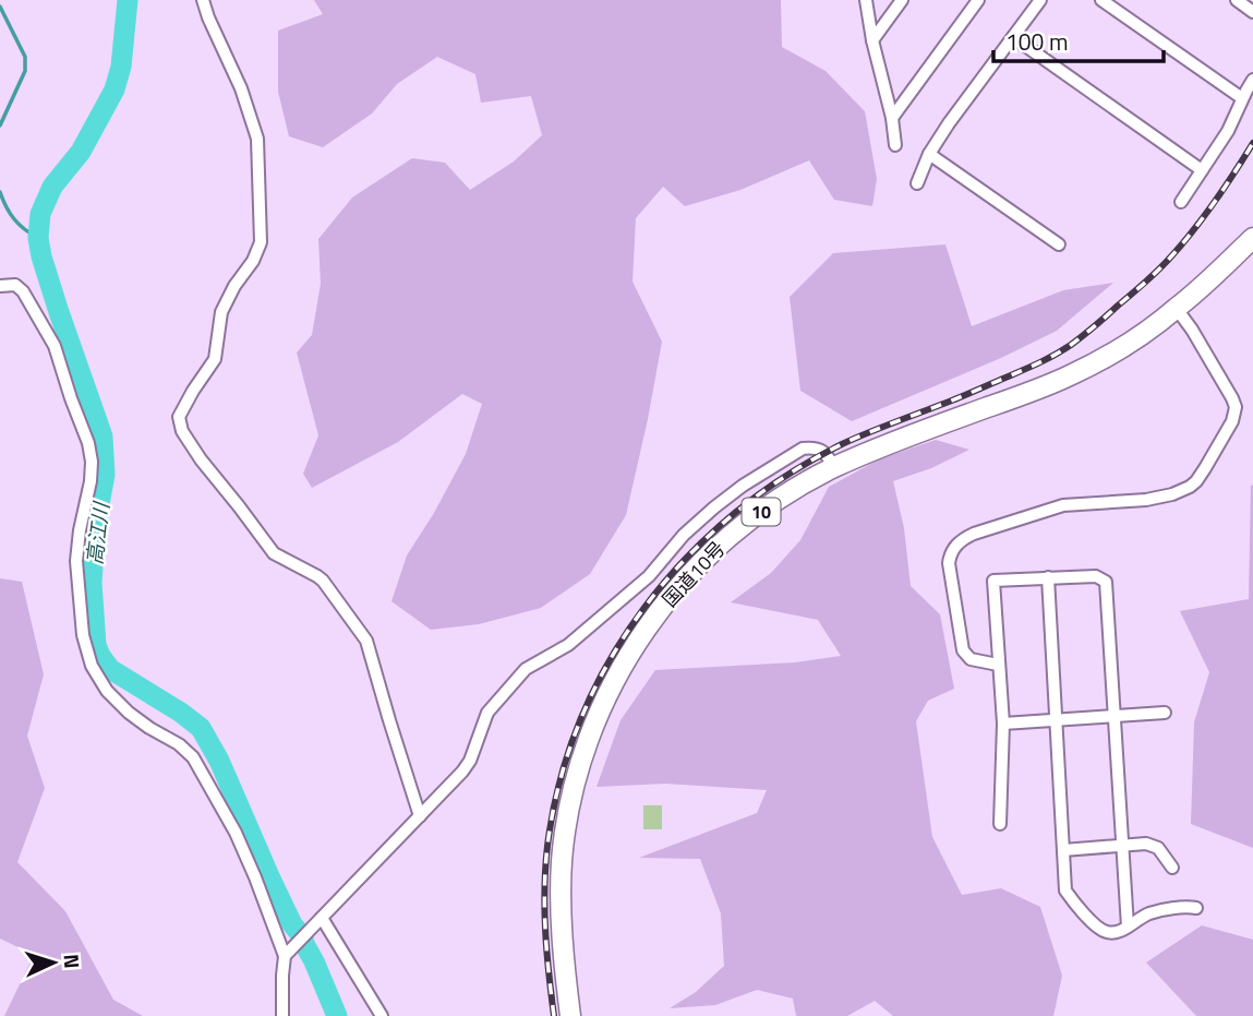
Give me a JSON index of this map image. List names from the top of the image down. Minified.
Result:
{"streets":{"highway":["10","国道10号"]},"water":["高江川"],"scale_bar":"100 m","north":"right"}
